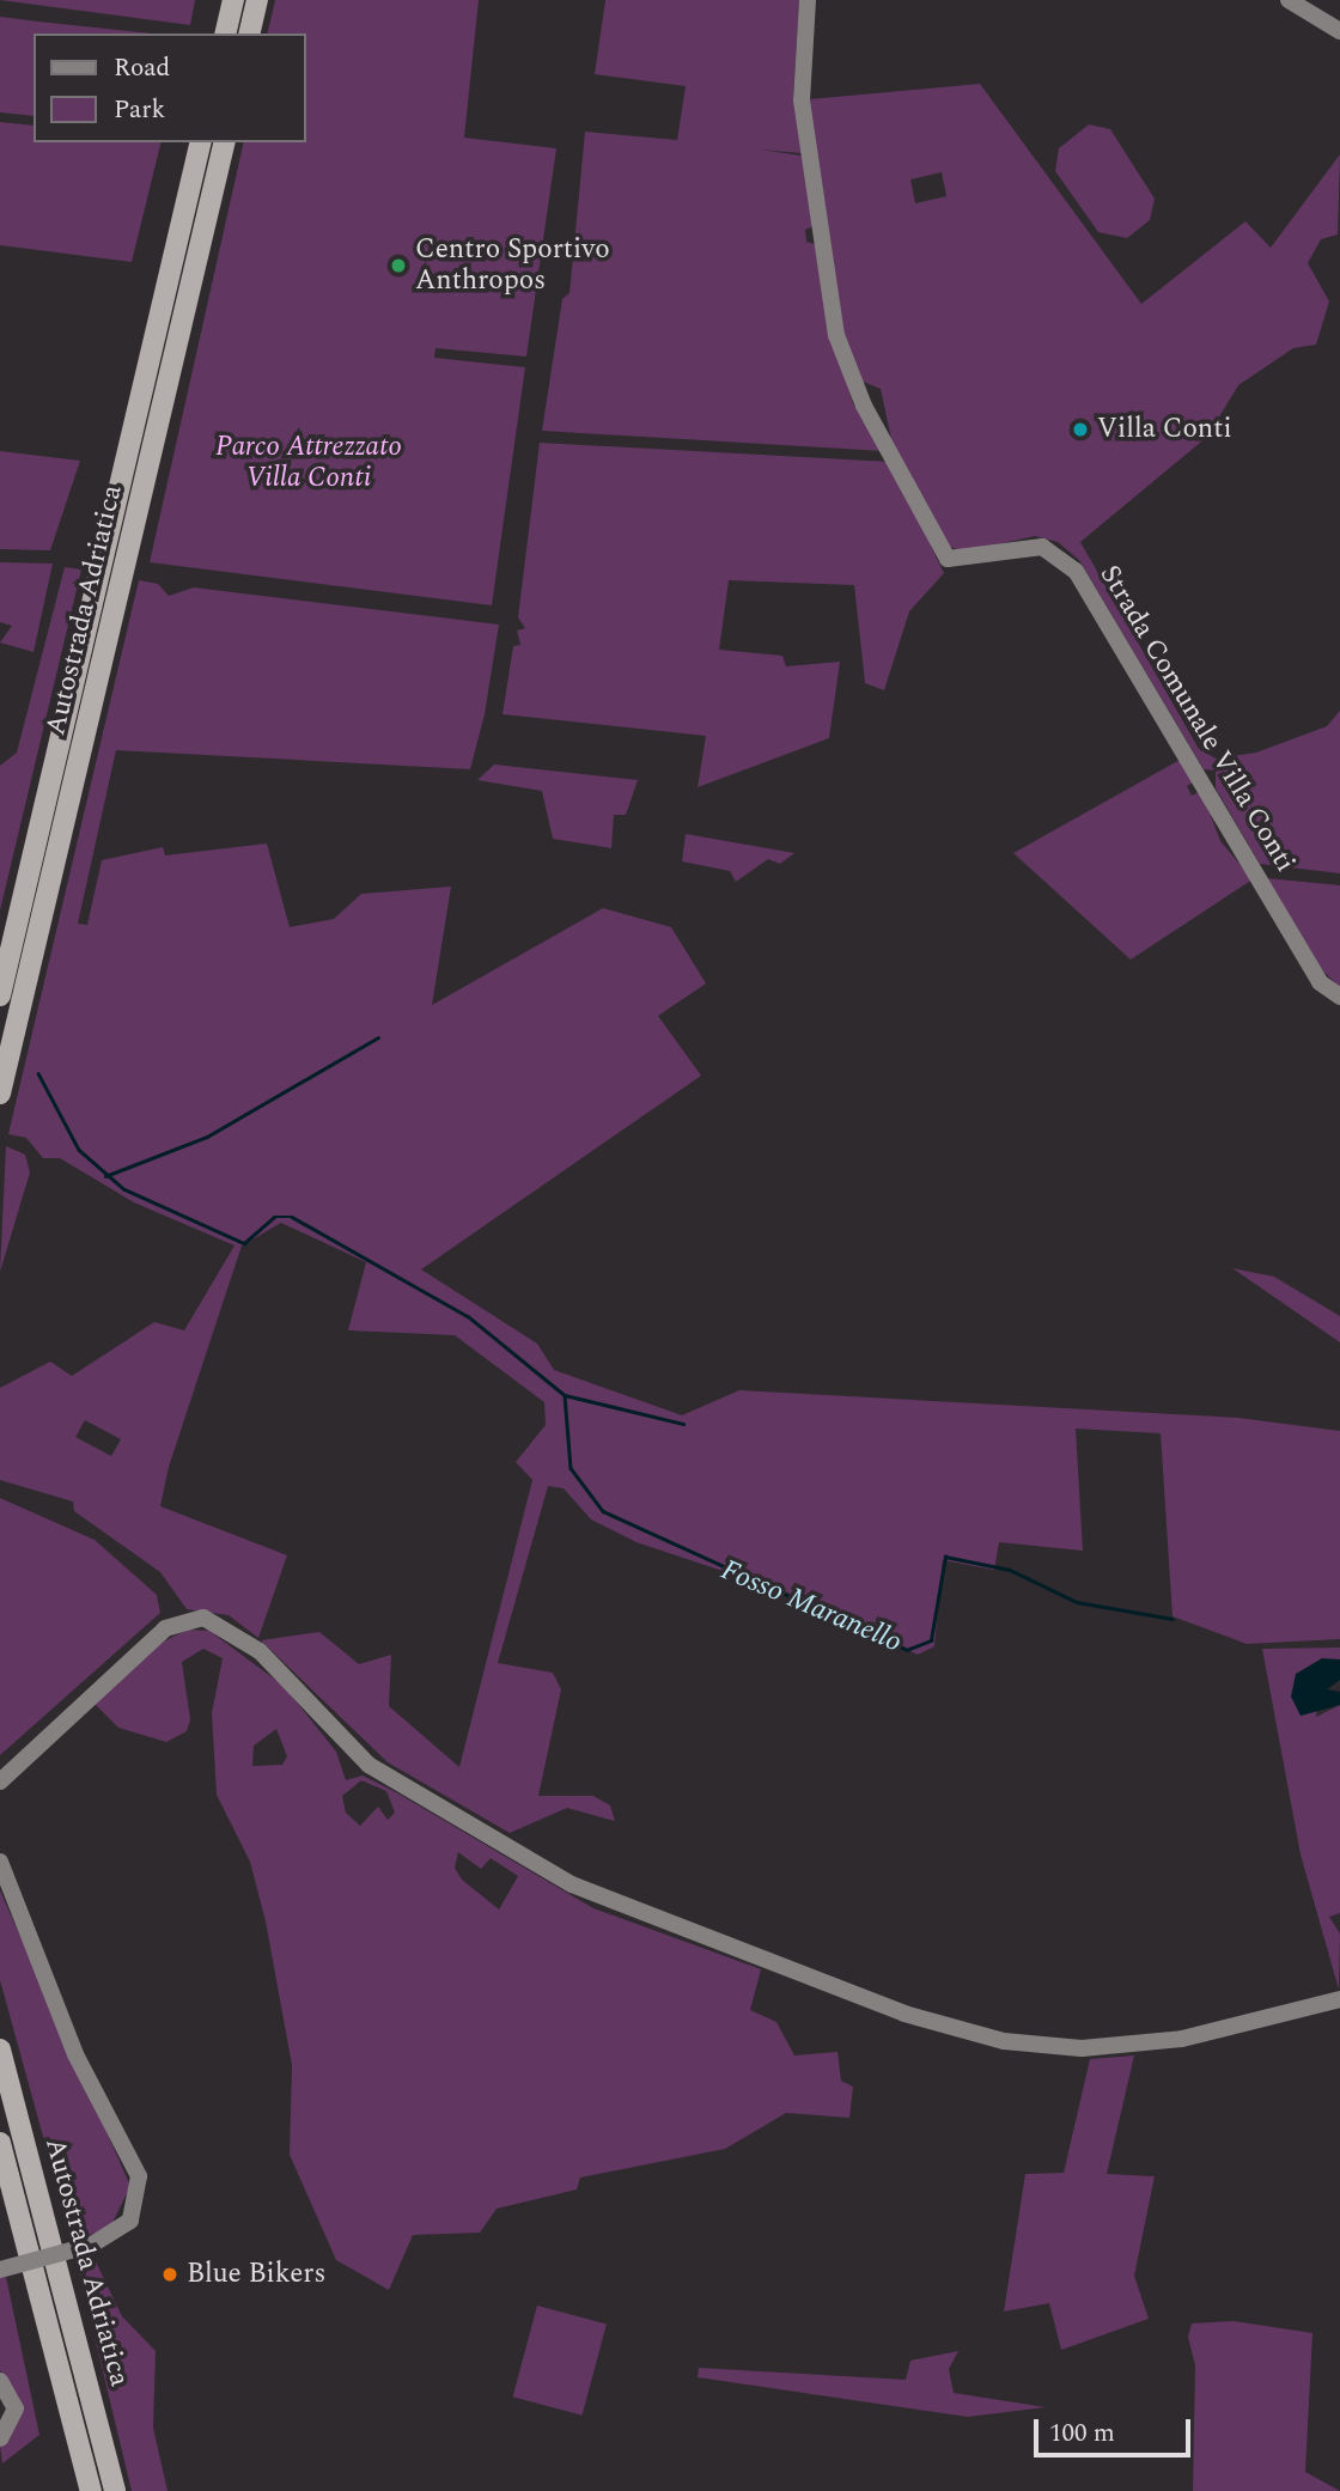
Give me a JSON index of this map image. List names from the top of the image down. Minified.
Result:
{"streets":{"highway":["Autostrada Adriatica"],"main road":["Strada Comunale Villa Conti"]},"water":["Fosso Maranello"],"parks":["Parco Attrezzato Villa Conti"],"places":["Centro Sportivo Anthropos","Villa Conti","Blue Bikers"],"legend":["Road","Park"],"scale_bar":"100 m"}
